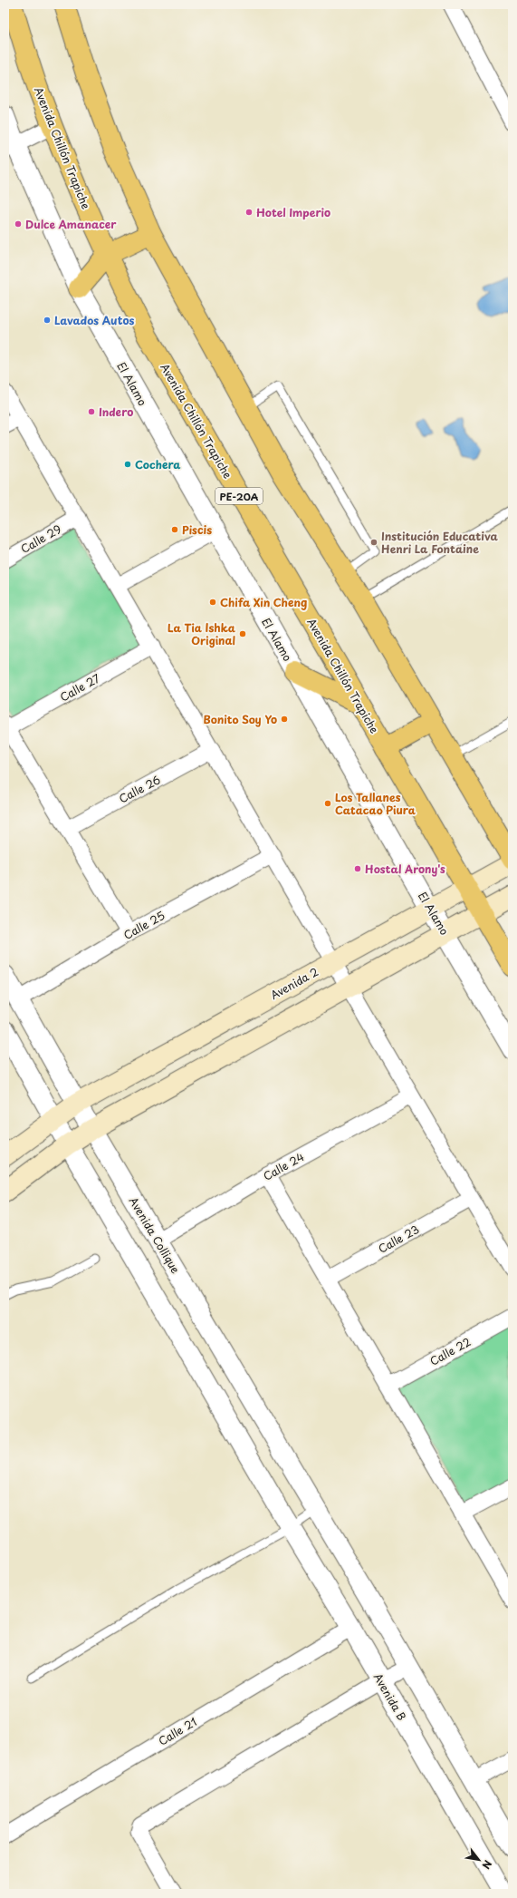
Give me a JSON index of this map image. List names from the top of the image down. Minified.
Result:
{"streets":{"main road":["Avenida Chillón Trapiche","PE-20A","Avenida 2"],"street":["El Alamo","Calle 29","Calle 27","Calle 26","Calle 25","Calle 24","Avenida Collique","Calle 23","Calle 22","Avenida B","Calle 21"]},"crossings":[["Avenida Chillón Trapiche","Avenida 2"],["El Alamo","Avenida 2"],["Calle 25","Avenida Collique"],["Avenida 2","Avenida Collique"],["Avenida 2","Avenida B"],["Calle 24","Avenida Collique"],["Avenida B","Calle 21"]],"places":["Hotel Imperio","Dulce Amanacer","Lavados Autos","Indero","Cochera","Piscis","Institución Educativa Henri La Fontaine","Chifa Xin Cheng","La Tia Ishka Original","Bonito Soy Yo","Los Tallanes Catacao Piura","Hostal Arony's"],"north":"bottom right"}
